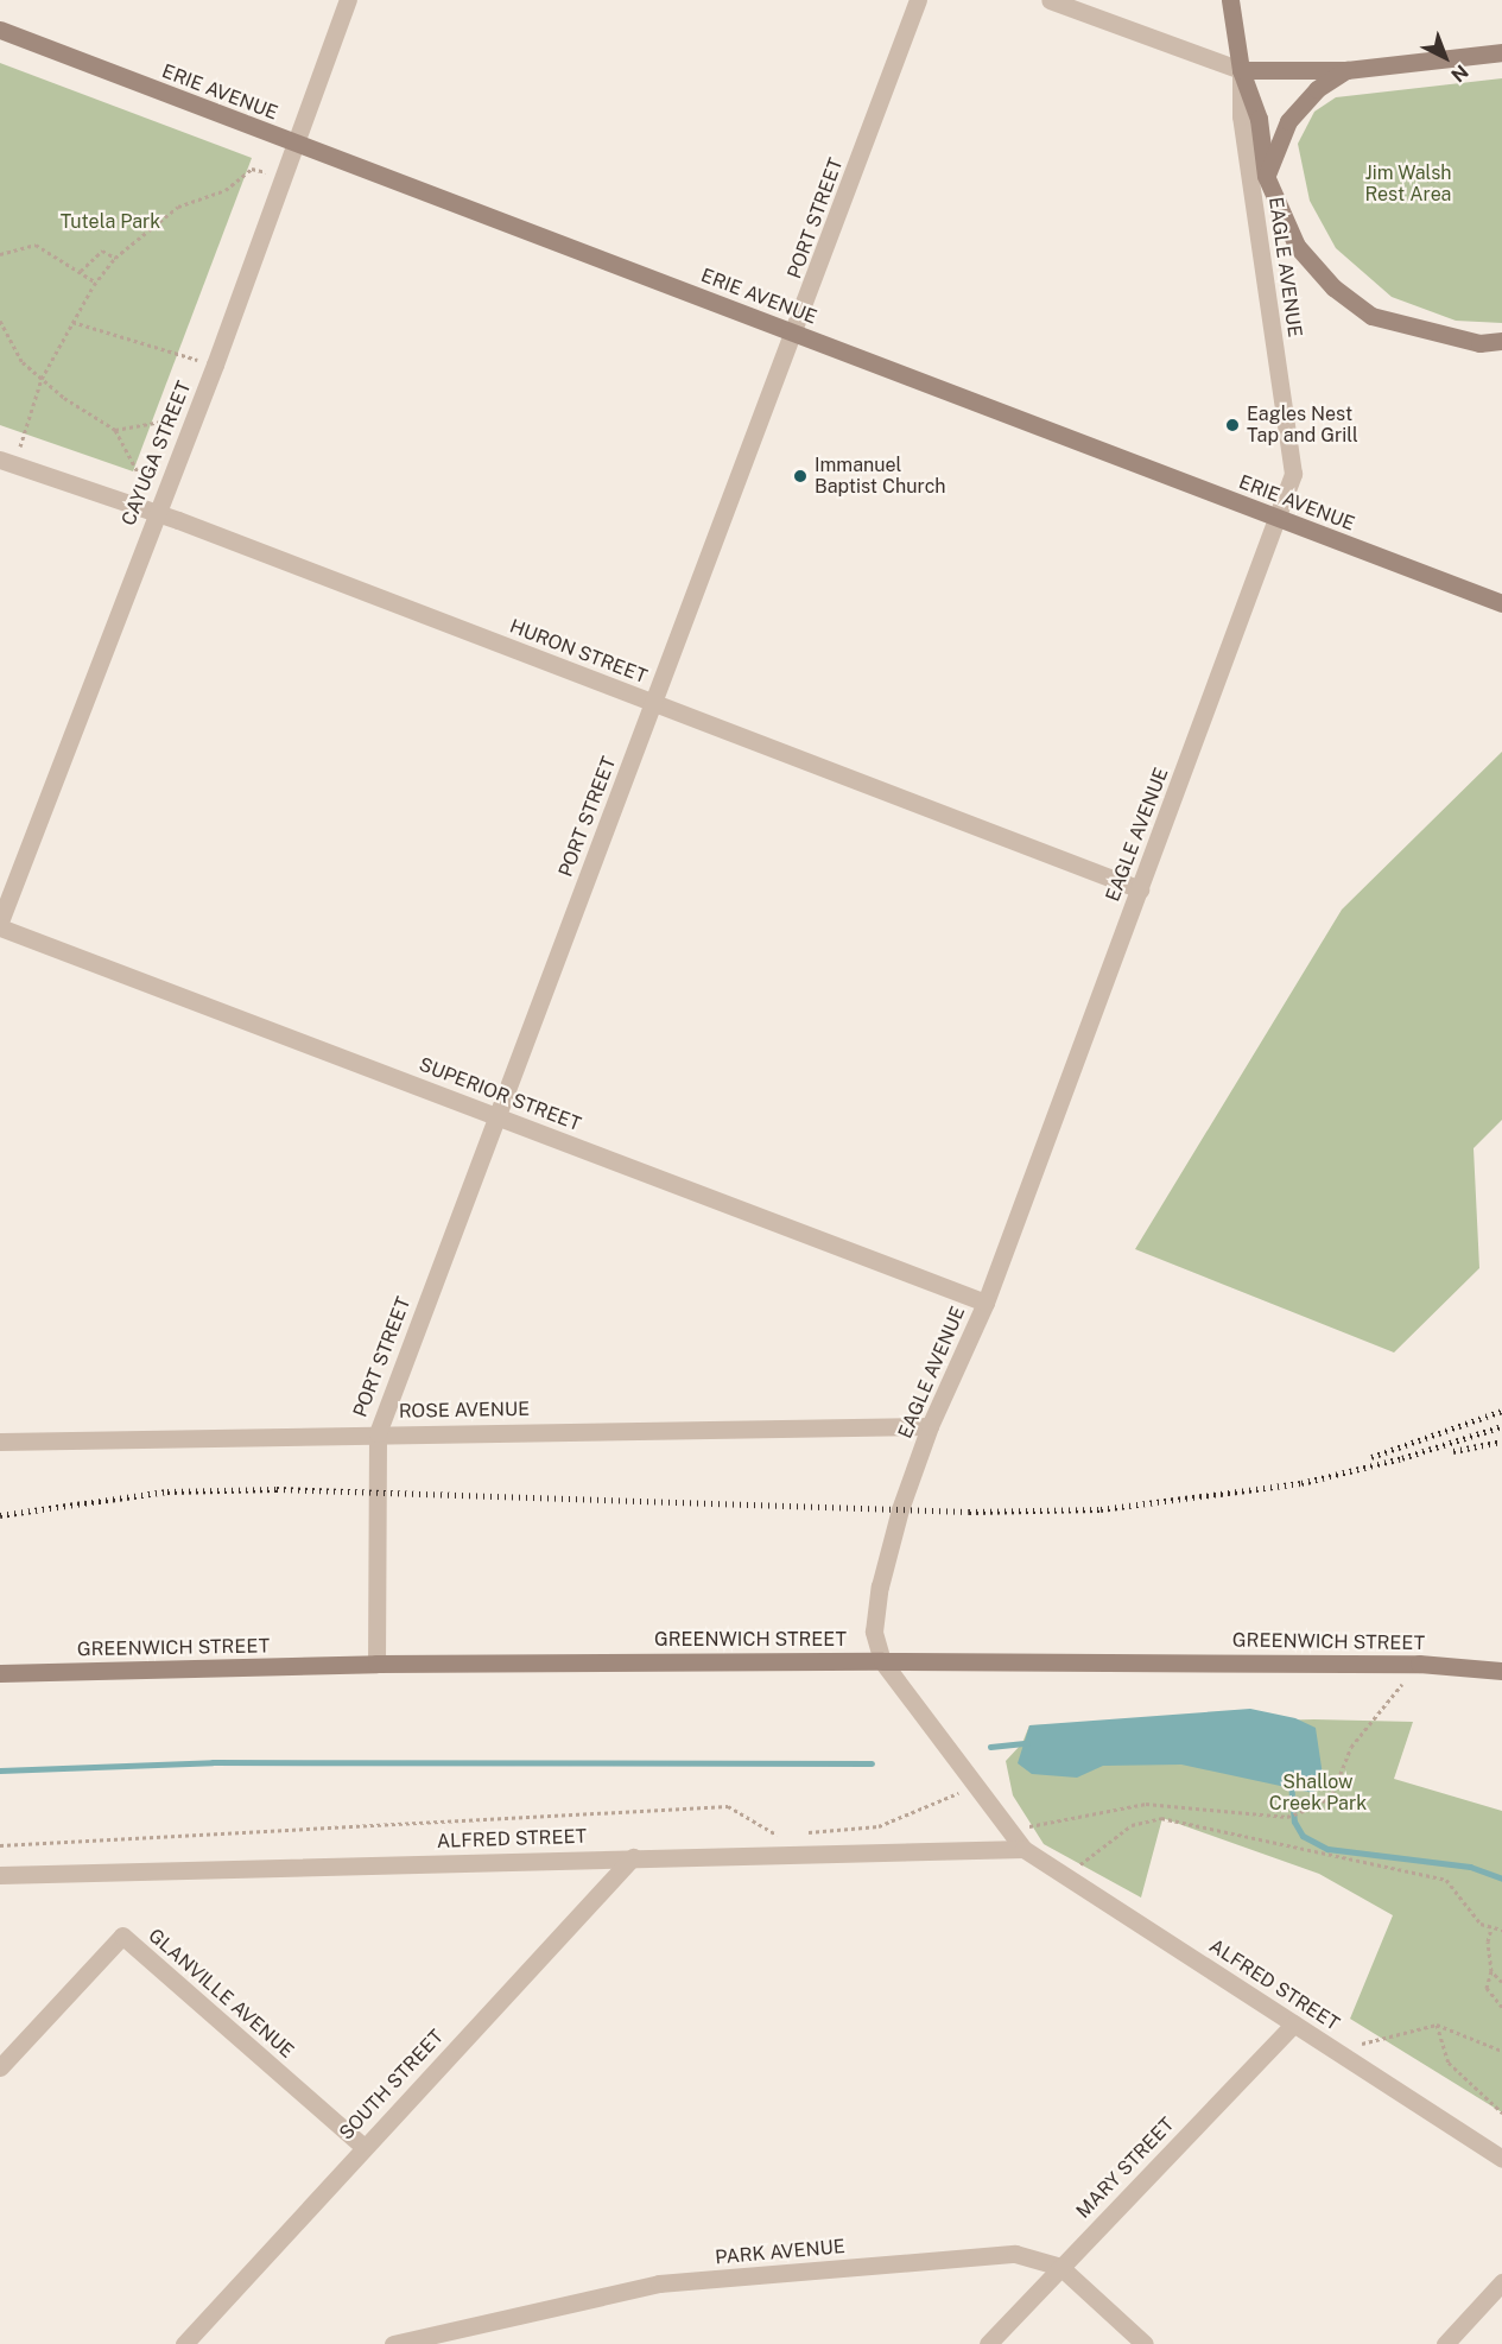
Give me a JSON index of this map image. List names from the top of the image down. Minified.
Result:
{"streets":{"main road":["ERIE AVENUE","EAGLE AVENUE","GREENWICH STREET"],"street":["PORT STREET","CAYUGA STREET","HURON STREET","SUPERIOR STREET","ROSE AVENUE","ALFRED STREET","GLANVILLE AVENUE","SOUTH STREET","MARY STREET","PARK AVENUE"]},"crossings":[["ERIE AVENUE","PORT STREET"],["ERIE AVENUE","EAGLE AVENUE"],["ERIE AVENUE","CAYUGA STREET"],["PORT STREET","HURON STREET"],["PORT STREET","SUPERIOR STREET"],["PORT STREET","ROSE AVENUE"],["PORT STREET","GREENWICH STREET"],["EAGLE AVENUE","HURON STREET"],["EAGLE AVENUE","SUPERIOR STREET"],["EAGLE AVENUE","ROSE AVENUE"],["EAGLE AVENUE","GREENWICH STREET"],["EAGLE AVENUE","ALFRED STREET"],["CAYUGA STREET","HURON STREET"],["GREENWICH STREET","ALFRED STREET"],["ALFRED STREET","SOUTH STREET"],["ALFRED STREET","MARY STREET"],["GLANVILLE AVENUE","SOUTH STREET"],["MARY STREET","PARK AVENUE"]],"parks":["Jim Walsh Rest Area","Tutela Park","Shallow Creek Park"],"places":["Eagles Nest Tap and Grill","Immanuel Baptist Church"],"north":"bottom right"}
